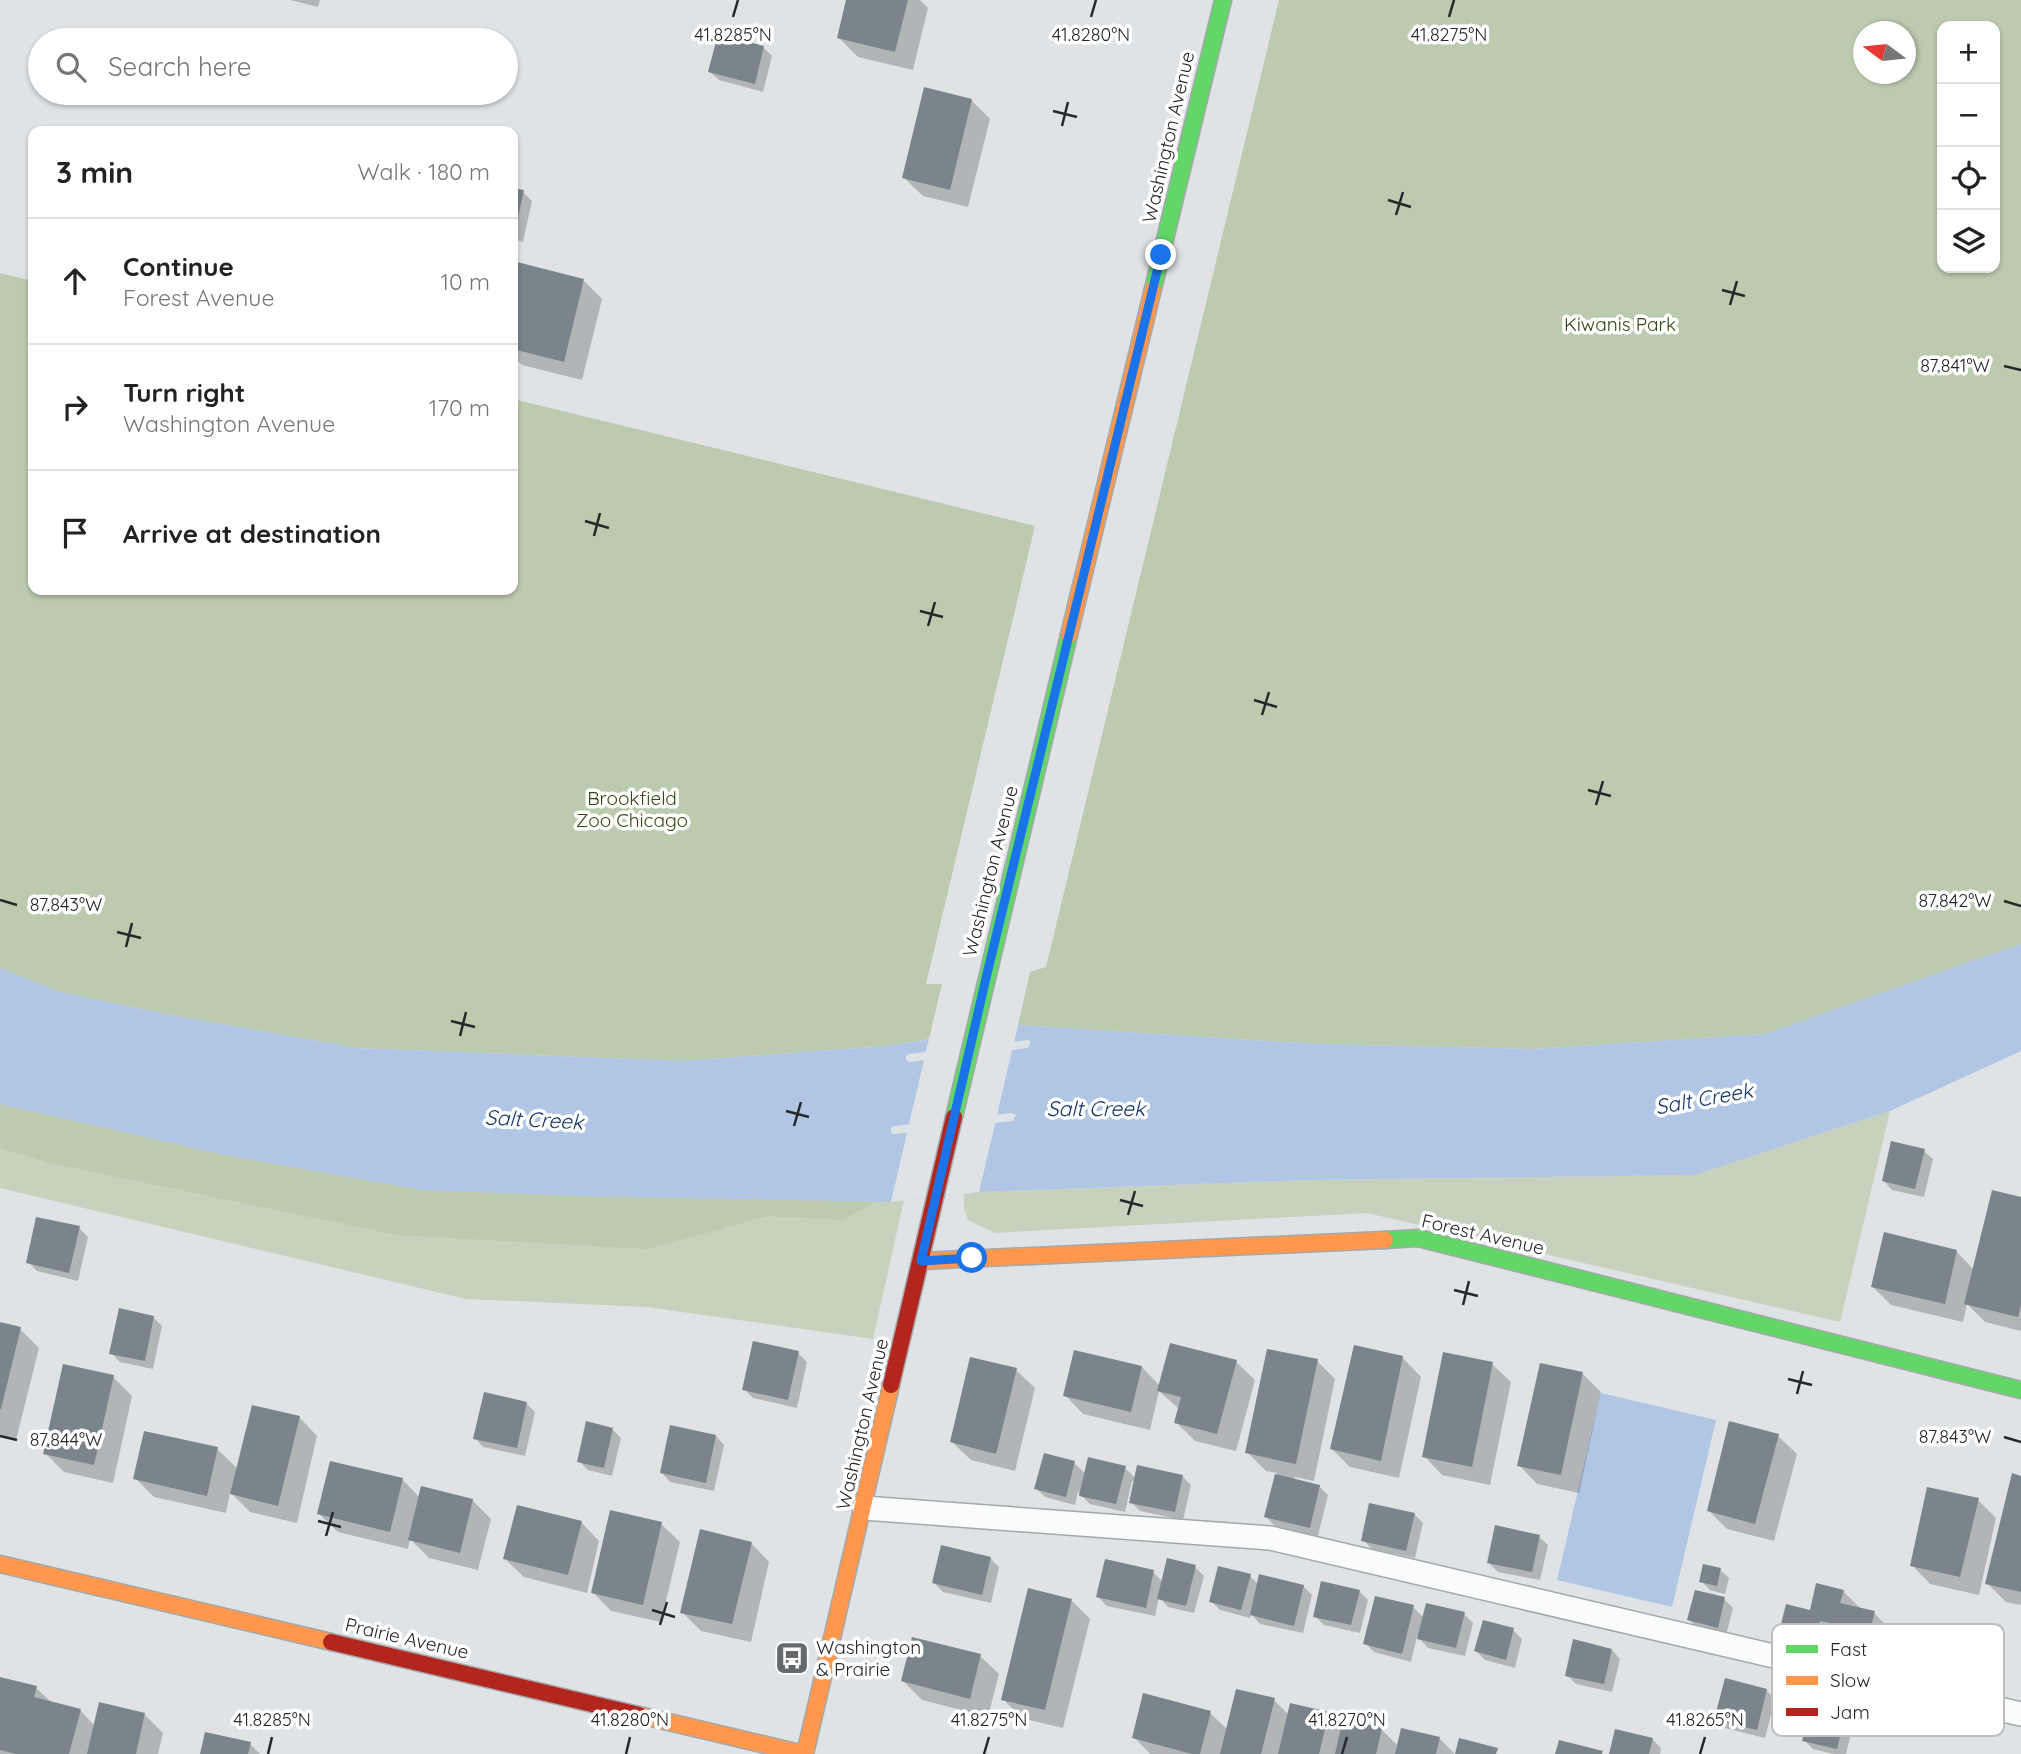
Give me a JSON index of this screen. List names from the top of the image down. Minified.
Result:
{"streets":{"street":["Washington Avenue","Forest Avenue","Prairie Avenue"]},"crossings":[["Washington Avenue","Forest Avenue"],["Washington Avenue","Prairie Avenue"]],"water":["Salt Creek"],"parks":["Kiwanis Park","Brookfield Zoo Chicago"],"places":{"bus stop":["Washington & Prairie"]},"legend":["Fast","Slow","Jam"],"north":"left","page":{"map_buttons":["+","−"],"search":"Search here","heading":["3 min","Walk · 180 m"],"list":[["Continue","Forest Avenue","10 m"],["Turn right","Washington Avenue","170 m"],"Arrive at destination"]},"coordinates":["41.8285°N","41.8280°N","41.8275°N","87.841°W","87.842°W","87.843°W","87.844°W","41.8270°N","41.8265°N"]}
